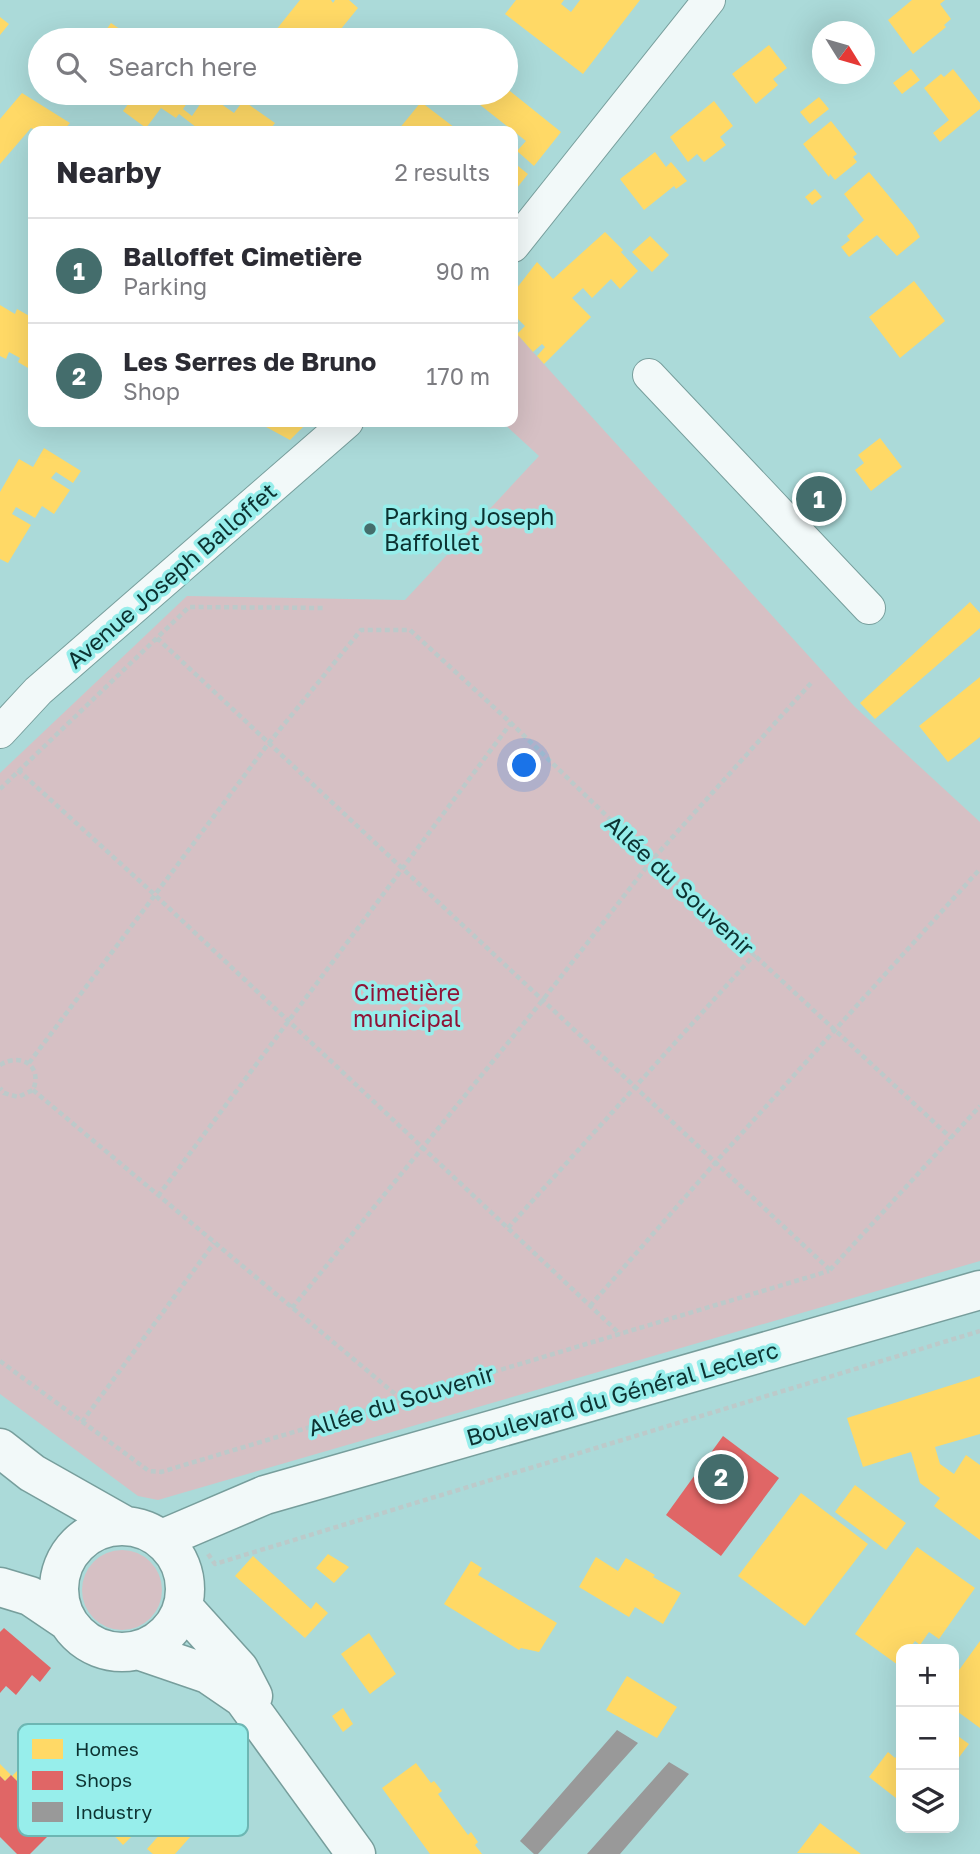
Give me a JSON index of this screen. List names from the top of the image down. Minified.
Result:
{"streets":{"main road":["Boulevard du Général Leclerc"],"street":["Avenue Joseph Balloffet"],"path":["Allée du Souvenir"]},"parks":["Cimetière municipal"],"places":["Parking Joseph Baffollet"],"legend":["Homes","Shops","Industry"],"north":"bottom right","page":{"search":"Search here","heading":["Nearby","2 results"],"list":[{"mark":"1","name":"Balloffet Cimetière","note":"Parking","value":"90 m"},{"mark":"2","name":"Les Serres de Bruno","note":"Shop","value":"170 m"}],"pins":["1","2"],"map_buttons":["+","−"]}}
